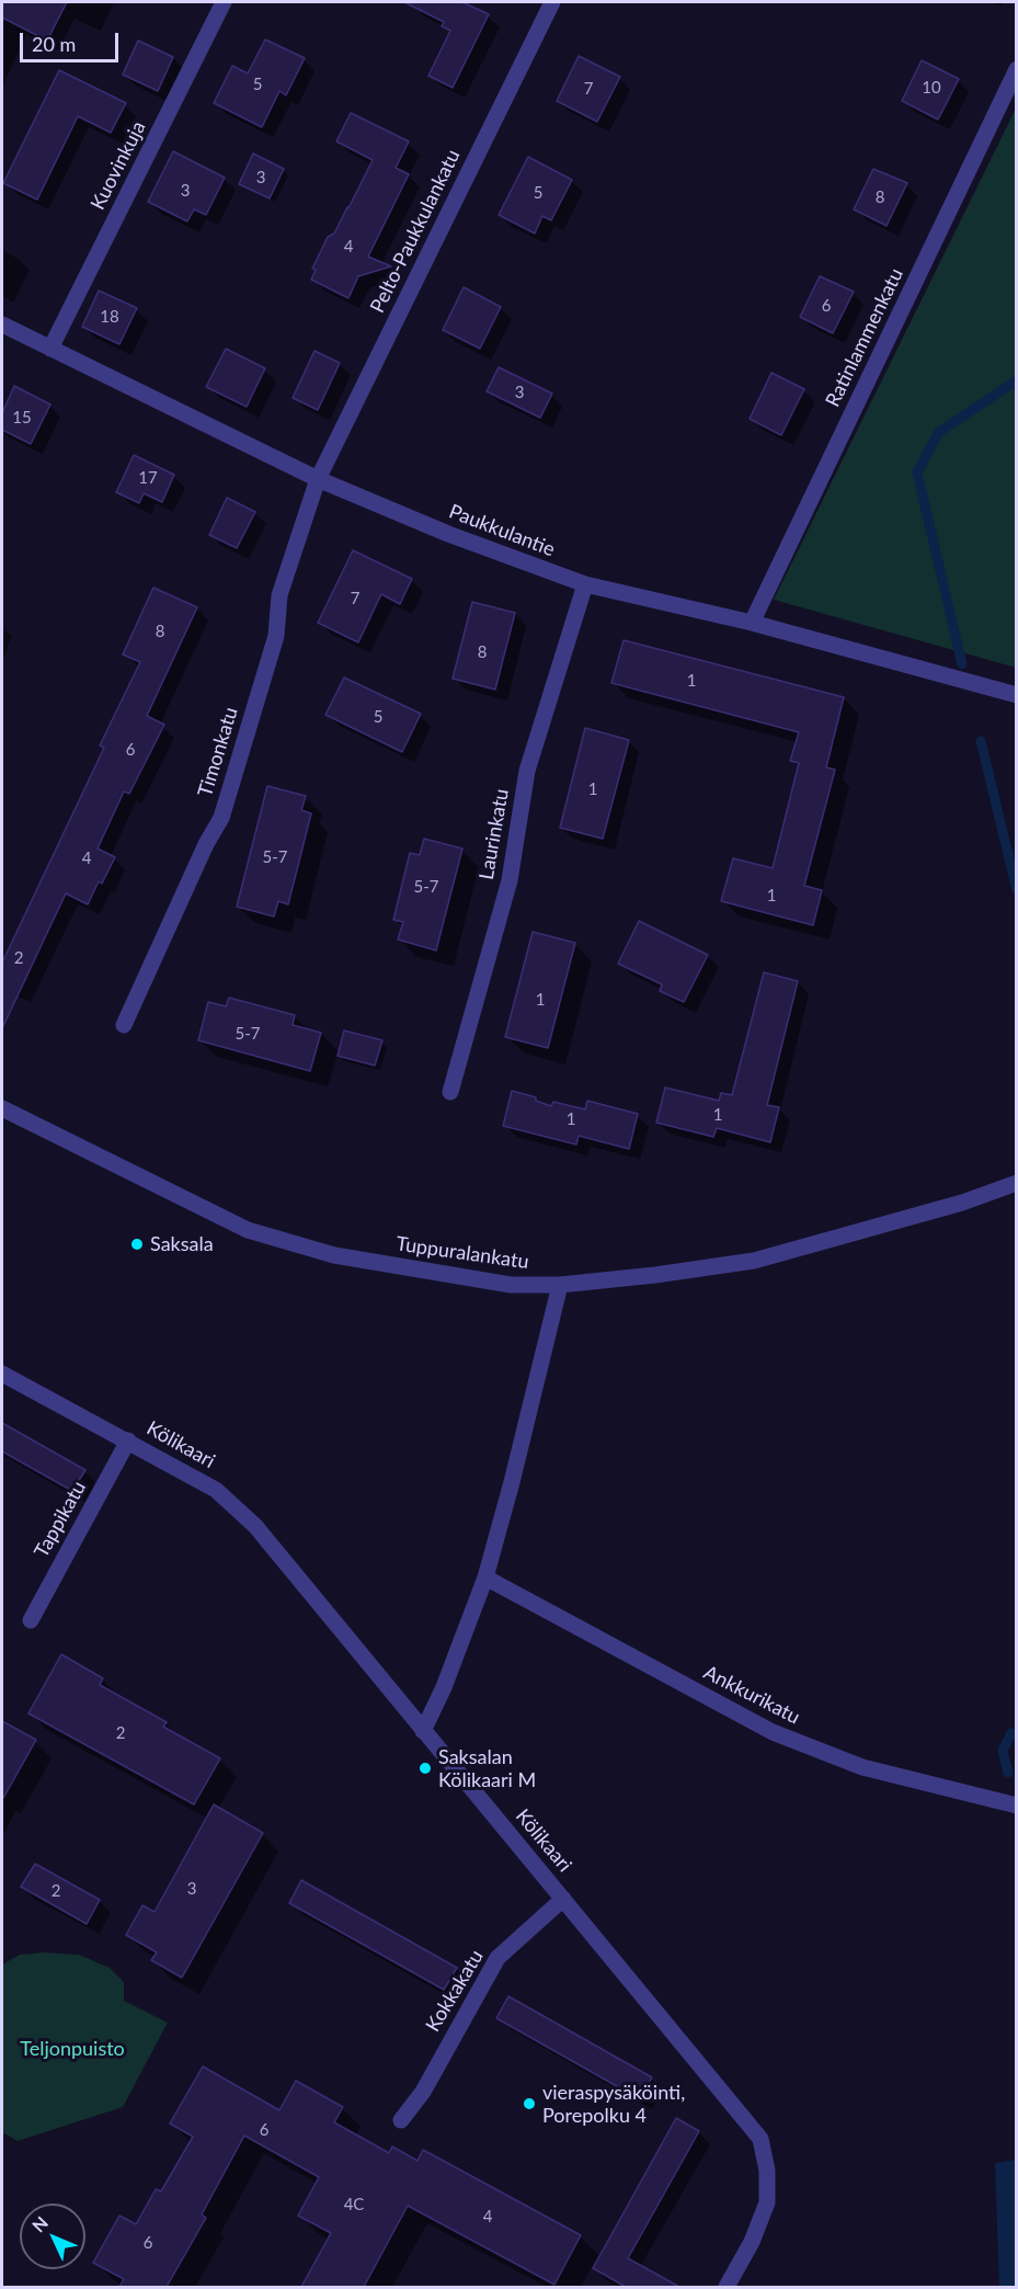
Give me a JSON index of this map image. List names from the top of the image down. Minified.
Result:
{"streets":{"street":["Kuovinkuja","Pelto-Paukkulankatu","Ratinlammenkatu","Paukkulantie","Timonkatu","Laurinkatu","Tuppuralankatu","Kölikaari","Tappikatu","Ankkurikatu","Kokkakatu"]},"crossings":[["Kuovinkuja","Paukkulantie"],["Pelto-Paukkulankatu","Paukkulantie"],["Pelto-Paukkulankatu","Timonkatu"],["Ratinlammenkatu","Paukkulantie"],["Paukkulantie","Timonkatu"],["Paukkulantie","Laurinkatu"],["Kölikaari","Tappikatu"],["Kölikaari","Kokkakatu"]],"parks":["Teljonpuisto"],"places":["Saksala","Saksalan Kölikaari M","vieraspysäköinti, Porepolku 4"],"house_numbers":["5","10","7","3","3","5","8","4","6","18","3","15","17","7","8","8","1","5","6","1","5-7","4","5-7","1","2","1","5-7","1","1","2","3","2","6","4C","4","6"],"scale_bar":"20 m","north":"top left"}
